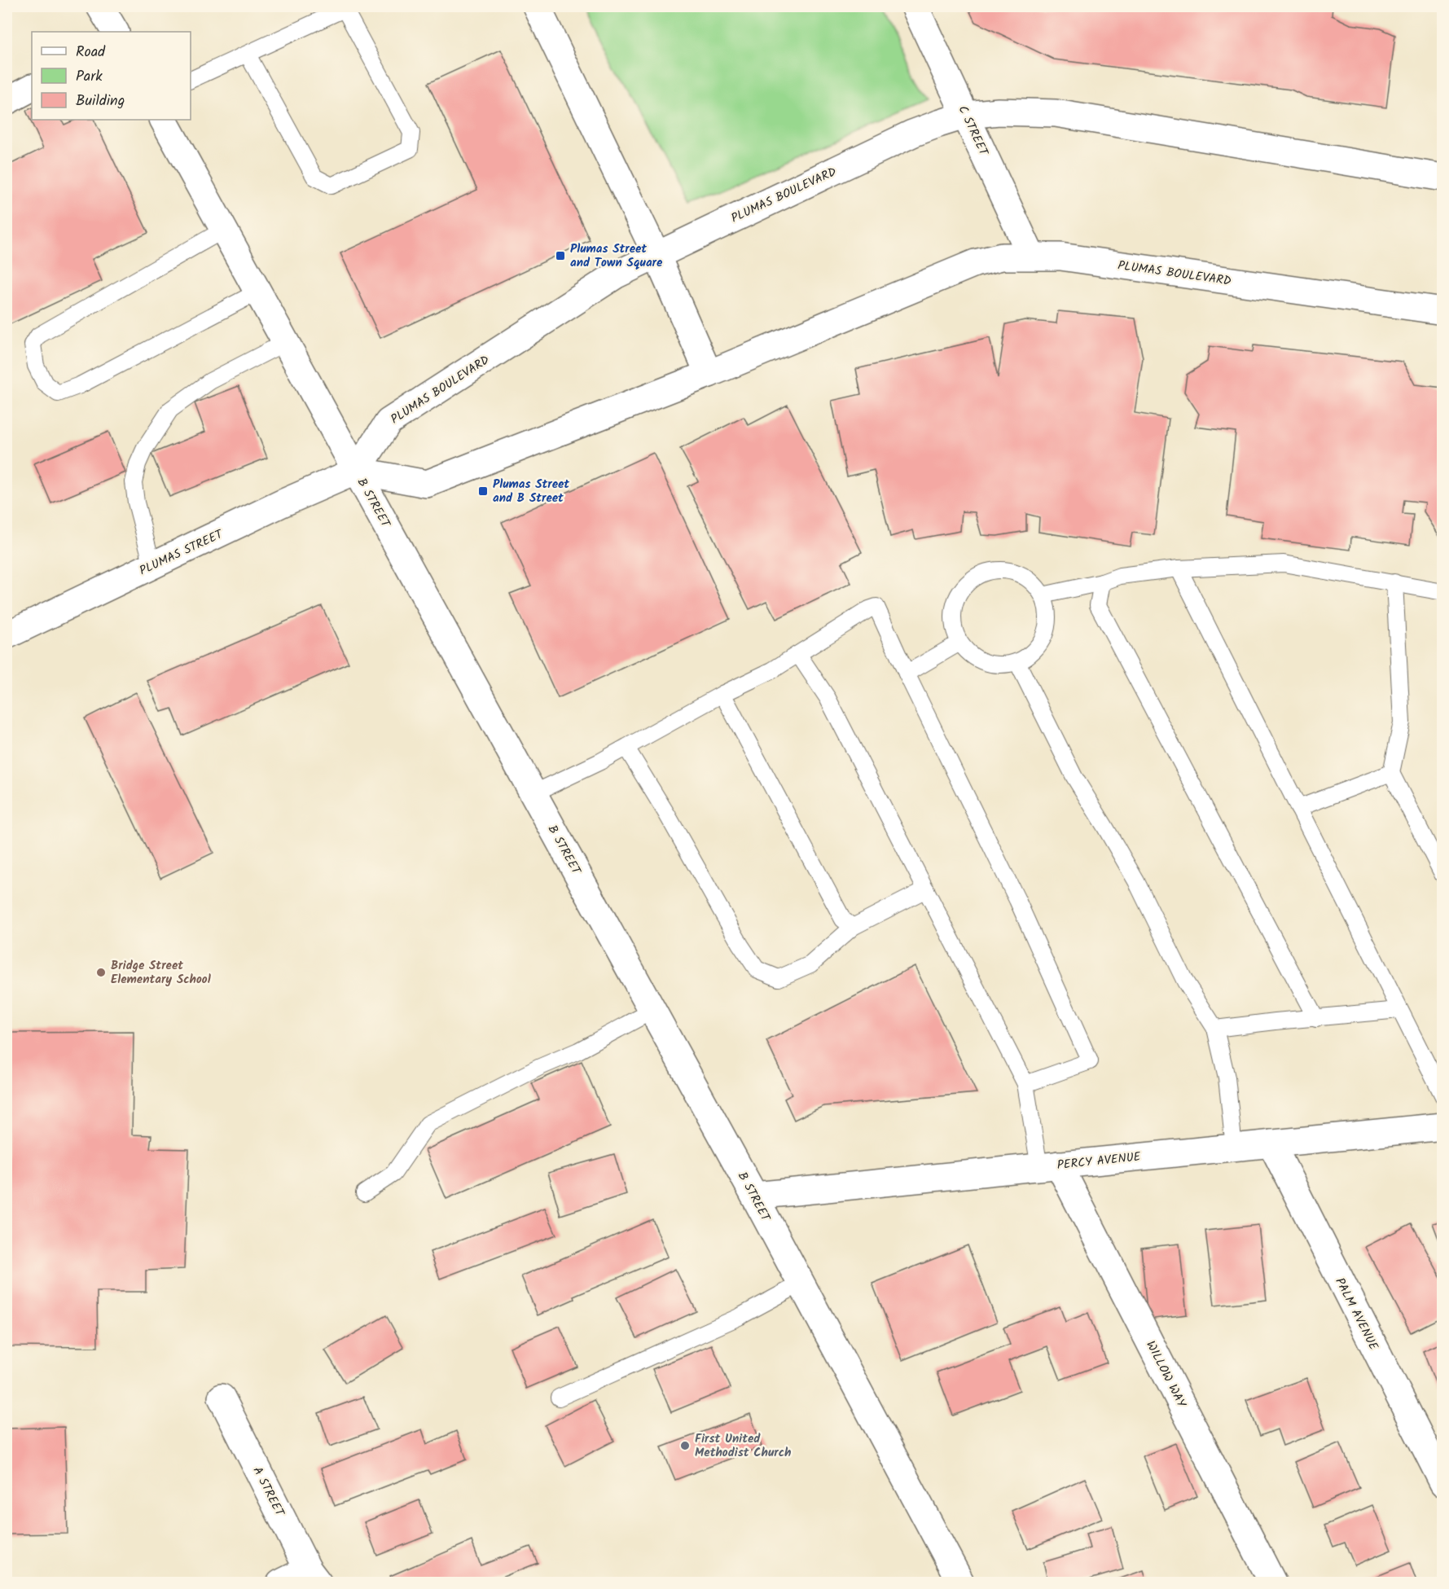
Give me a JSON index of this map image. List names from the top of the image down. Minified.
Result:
{"streets":{"street":["C STREET","PLUMAS BOULEVARD","B STREET","PLUMAS STREET","PERCY AVENUE","PALM AVENUE","WILLOW WAY","A STREET"]},"crossings":[["C STREET","PLUMAS BOULEVARD"],["PLUMAS BOULEVARD","B STREET"],["PLUMAS BOULEVARD","PLUMAS STREET"],["B STREET","PLUMAS STREET"],["B STREET","PERCY AVENUE"],["PERCY AVENUE","PALM AVENUE"],["PERCY AVENUE","WILLOW WAY"]],"places":{"transit":["Plumas Street and Town Square","Plumas Street and B Street"],"other":["Bridge Street Elementary School","First United Methodist Church"]},"legend":["Road","Park","Building"]}
